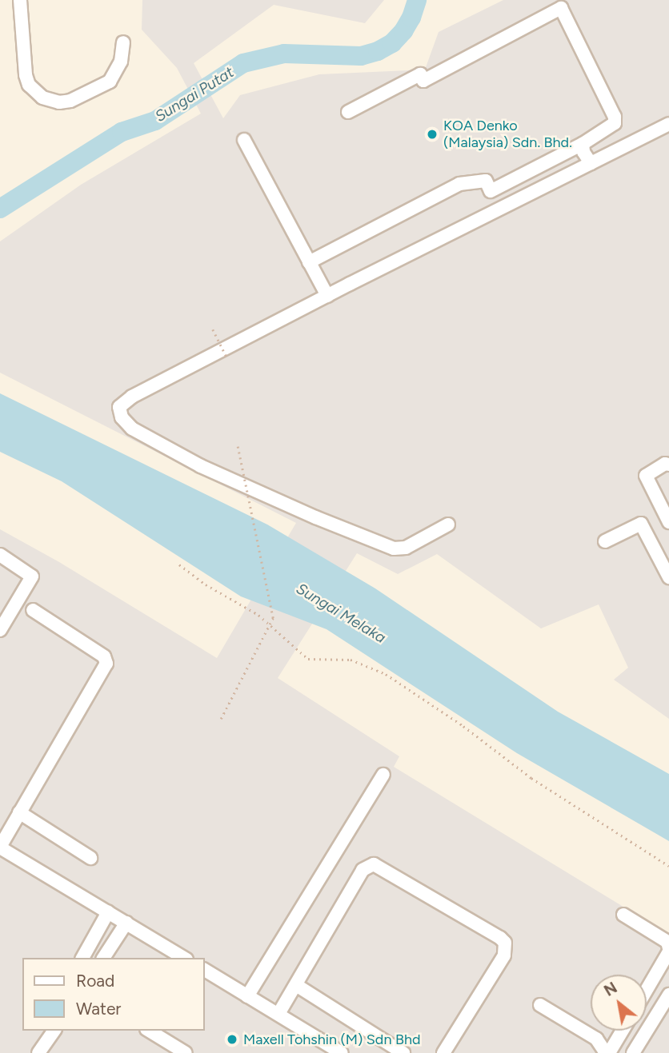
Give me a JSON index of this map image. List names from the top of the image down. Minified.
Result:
{"water":["Sungai Putat","Sungai Melaka"],"places":["KOA Denko (Malaysia) Sdn. Bhd.","Maxell Tohshin (M) Sdn Bhd"],"legend":["Road","Water"],"north":"top left"}
